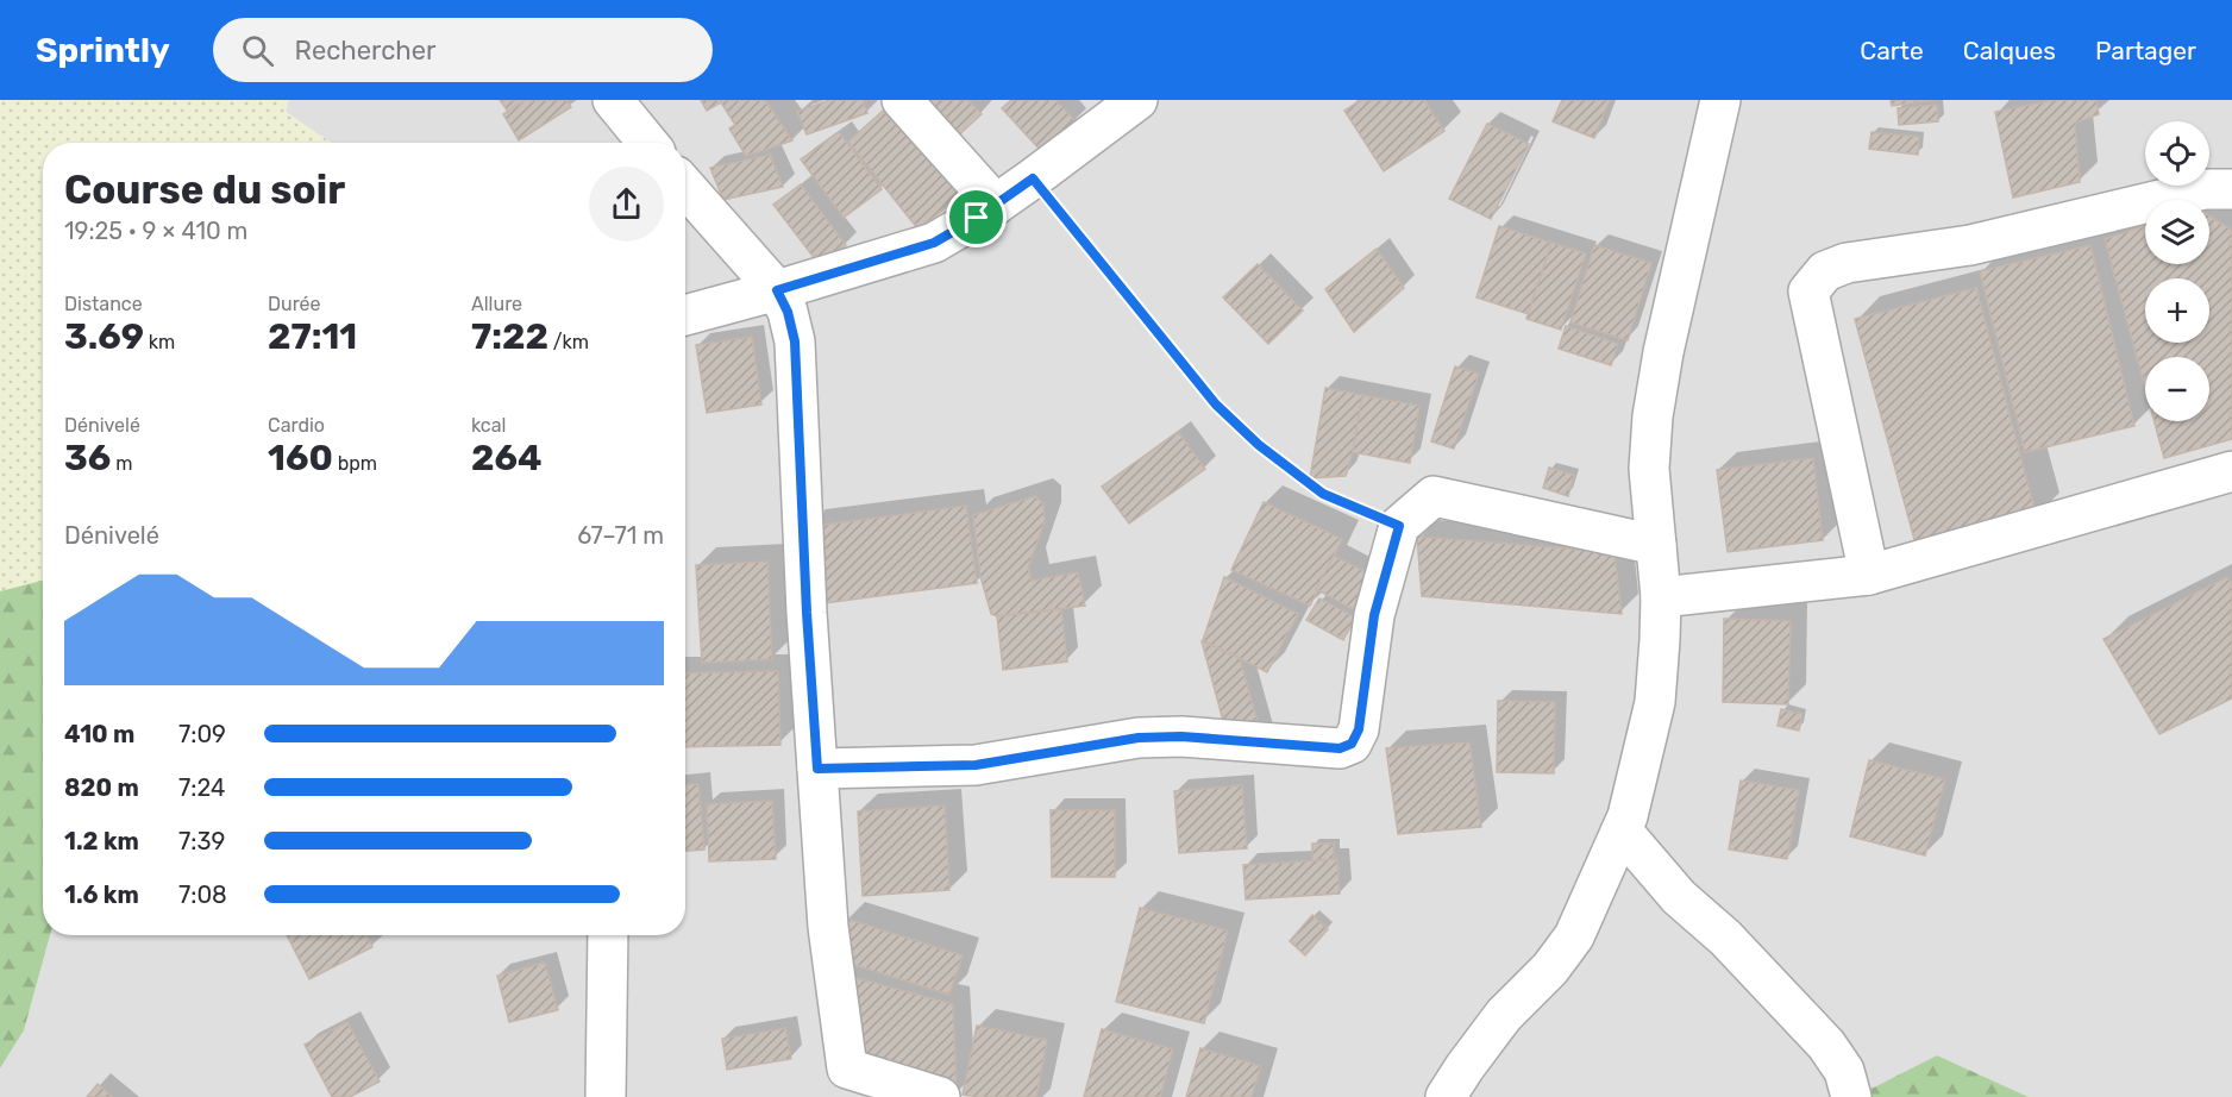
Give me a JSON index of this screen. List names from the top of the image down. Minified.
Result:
{"page":{"header":"Sprintly","search":"Rechercher","nav":["Carte","Calques","Partager"],"map_buttons":["+","−"],"heading":["Course du soir","19:25 · 9 × 410 m"],"stats":[["Distance","3.69 km"],["Durée","27:11"],["Allure","7:22 /km"],["Dénivelé","36 m"],["Cardio","160 bpm"],["kcal","264"]],"chart":["Dénivelé","67–71 m"],"list":[{"name":"410 m","note":"7:09"},{"name":"820 m","note":"7:24"},{"name":"1.2 km","note":"7:39"},{"name":"1.6 km","note":"7:08"}]}}
